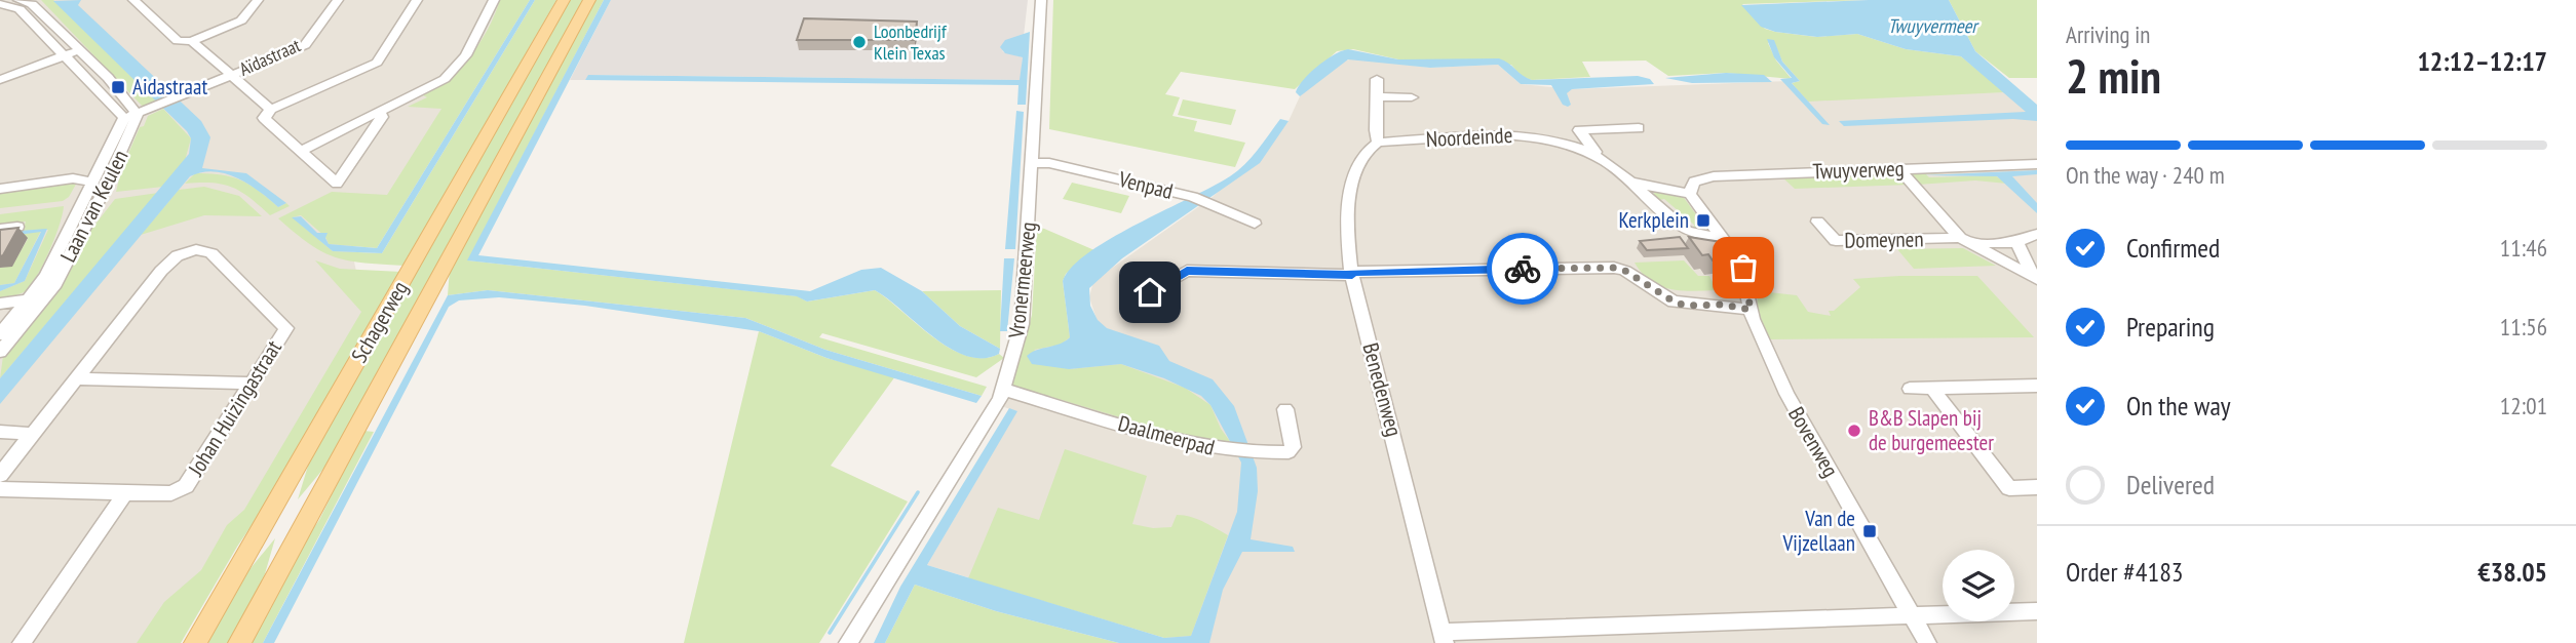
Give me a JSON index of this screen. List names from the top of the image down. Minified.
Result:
{"streets":{"main road":["Schagerweg"],"street":["Aïdastraat","Noordeinde","Twuyverweg","Venpad","Laan van Keulen","Domeynen","Vronermeerweg","Benedenweg","Johan Huizingastraat","Daalmeerpad","Bovenweg"]},"crossings":[["Aïdastraat","Laan van Keulen"],["Noordeinde","Benedenweg"],["Venpad","Vronermeerweg"],["Vronermeerweg","Daalmeerpad"]],"water":["Twuyvermeer"],"places":{"other":["Loonbedrijf Klein Texas","B&B Slapen bij de burgemeester"],"transit":["Aidastraat","Kerkplein","Van de Vijzellaan"]},"page":{"heading":["2 min","Arriving in","12:12–12:17"],"panel":["Order #4183","€38.05"],"bar":"On the way · 240 m","list":[["Confirmed","11:46"],["Preparing","11:56"],["On the way","12:01"],"Delivered"]}}
